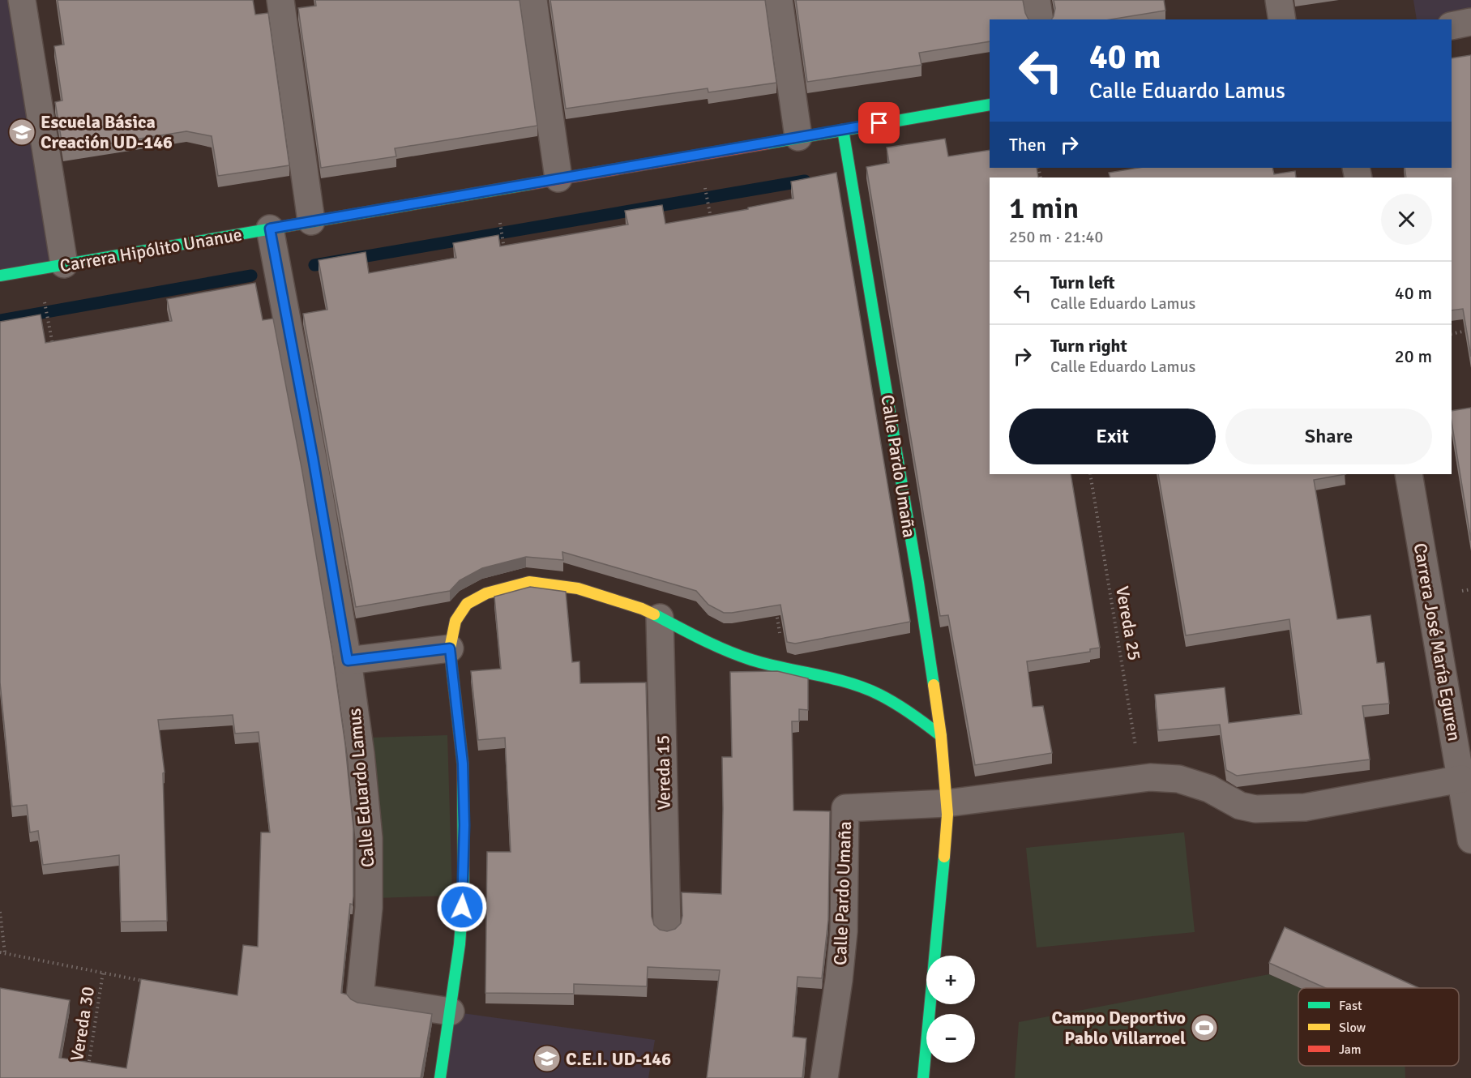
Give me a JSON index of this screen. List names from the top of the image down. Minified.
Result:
{"streets":{"street":["Carrera Hipólito Unanue","Calle Pardo Umaña","Carrera José María Eguren","Vereda 15","Calle Eduardo Lamus"],"path":["Vereda 25","Vereda 30"]},"crossings":[["Carrera Hipólito Unanue","Calle Pardo Umaña"],["Carrera Hipólito Unanue","Calle Eduardo Lamus"]],"places":{"school or university":["Escuela Básica Creación UD-146","C.E.I. UD-146"],"sports":["Campo Deportivo Pablo Villarroel"]},"legend":["Fast","Slow","Jam"],"page":{"turn":["40 m","Calle Eduardo Lamus"],"then":"Then","heading":["1 min","250 m · 21:40"],"list":[{"name":"Turn left","note":"Calle Eduardo Lamus","value":"40 m"},{"name":"Turn right","note":"Calle Eduardo Lamus","value":"20 m"}],"buttons":["Exit","Share"],"map_buttons":["+","−"]}}
